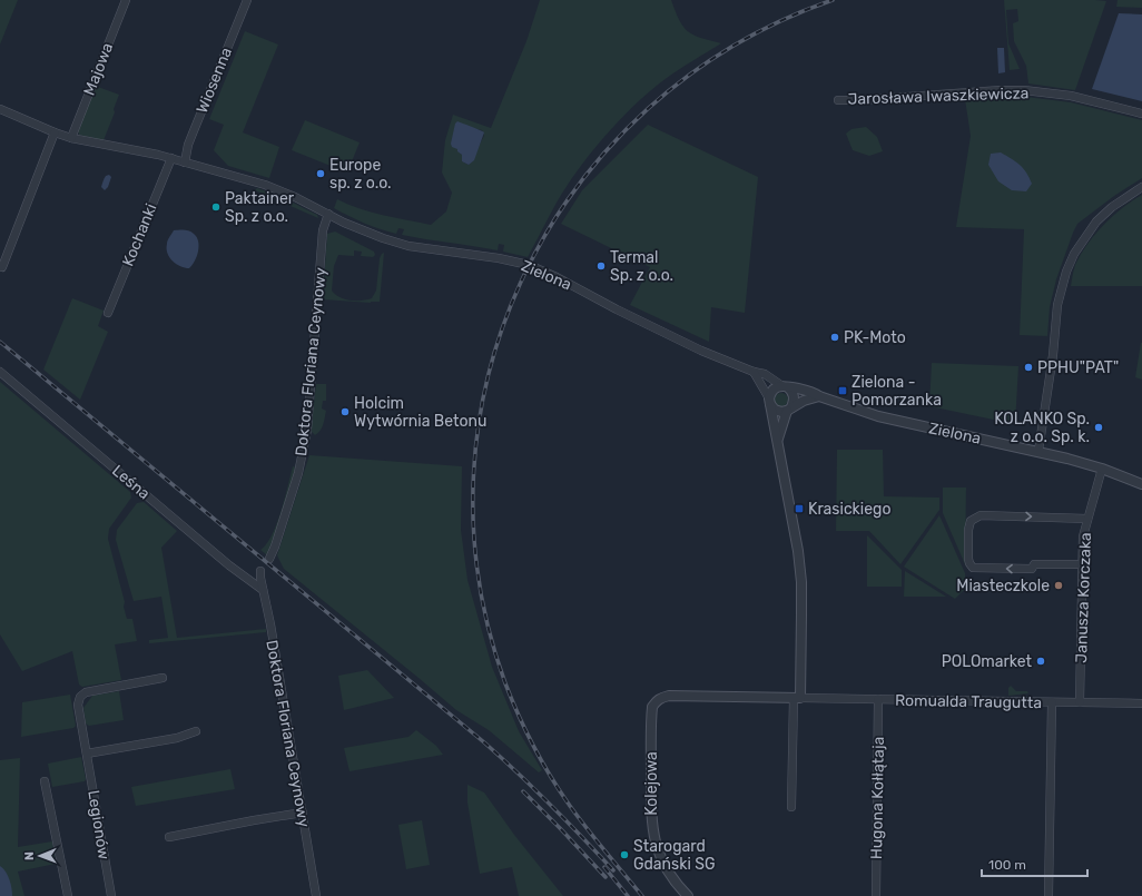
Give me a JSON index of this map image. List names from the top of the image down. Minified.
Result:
{"streets":{"street":["Majowa","Wiosenna","Jarosława Iwaszkiewicza","Kochanki","Zielona","Doktora Floriana Ceynowy","Leśna","Janusza Korczaka","Romualda Traugutta","Kolejowa","Hugona Kołłątaja","Legionów"]},"crossings":[["Zielona","Doktora Floriana Ceynowy"],["Zielona","Janusza Korczaka"],["Doktora Floriana Ceynowy","Leśna"],["Janusza Korczaka","Romualda Traugutta"],["Romualda Traugutta","Kolejowa"],["Romualda Traugutta","Hugona Kołłątaja"]],"places":{"other":["Europe sp. z o.o.","Paktainer Sp. z o.o.","Termal Sp. z o.o.","PK-Moto","PPHU\"PAT\"","Holcim Wytwórnia Betonu","KOLANKO Sp. z o.o. Sp. k.","Miasteczkole","POLOmarket","Starogard Gdański SG"],"transit":["Zielona - Pomorzanka","Krasickiego"]},"scale_bar":"100 m","north":"left"}
